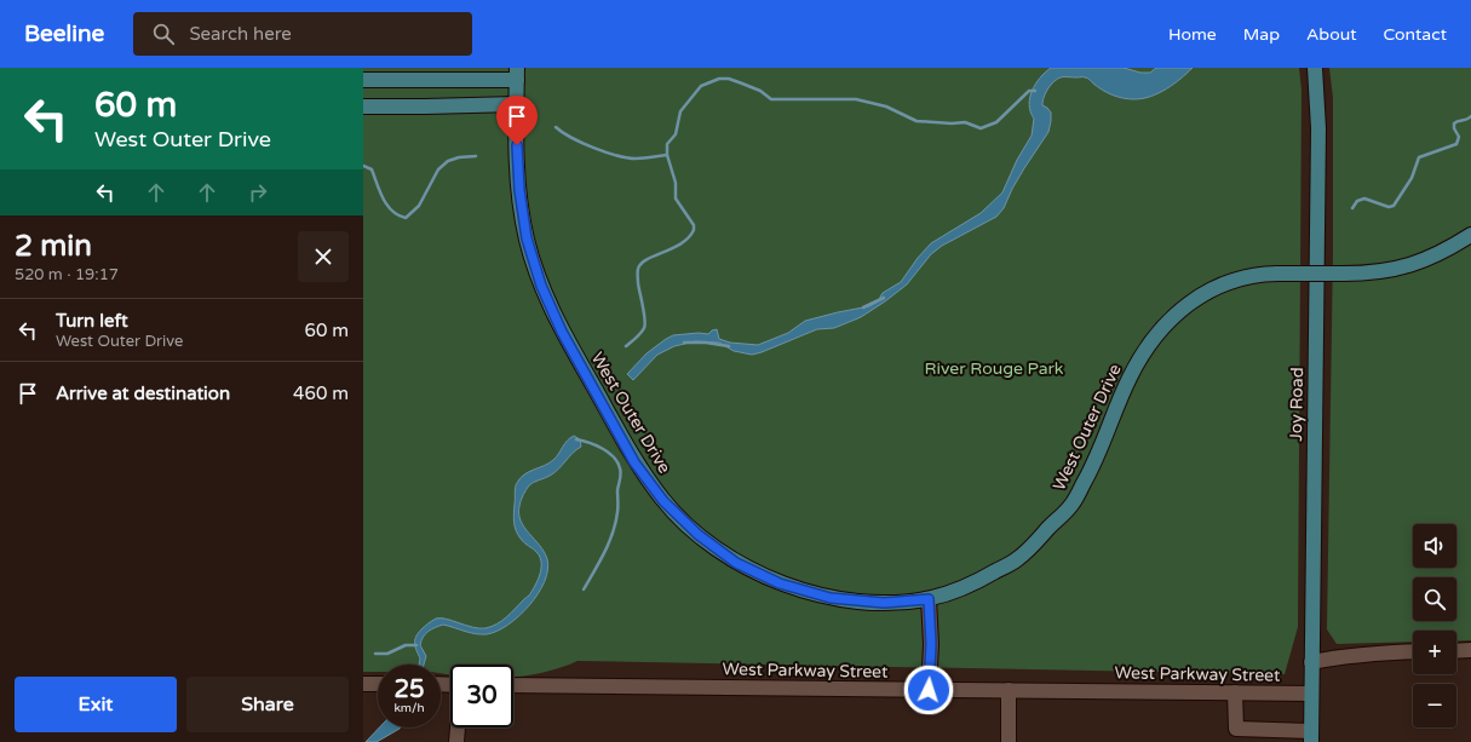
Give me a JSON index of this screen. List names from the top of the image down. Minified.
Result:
{"streets":{"main road":["Joy Road","West Outer Drive"],"street":["West Parkway Street"]},"crossings":[["Joy Road","West Parkway Street"]],"parks":["River Rouge Park"],"page":{"header":"Beeline","search":"Search here","nav":["Home","Map","About","Contact"],"turn":["60 m","West Outer Drive"],"heading":["2 min","520 m · 19:17"],"list":[{"name":"Turn left","note":"West Outer Drive","value":"60 m"},{"name":"Arrive at destination","value":"460 m"}],"map_buttons":["+","−"],"speed":"25 km/h","limit":"30","buttons":["Exit","Share"]}}
